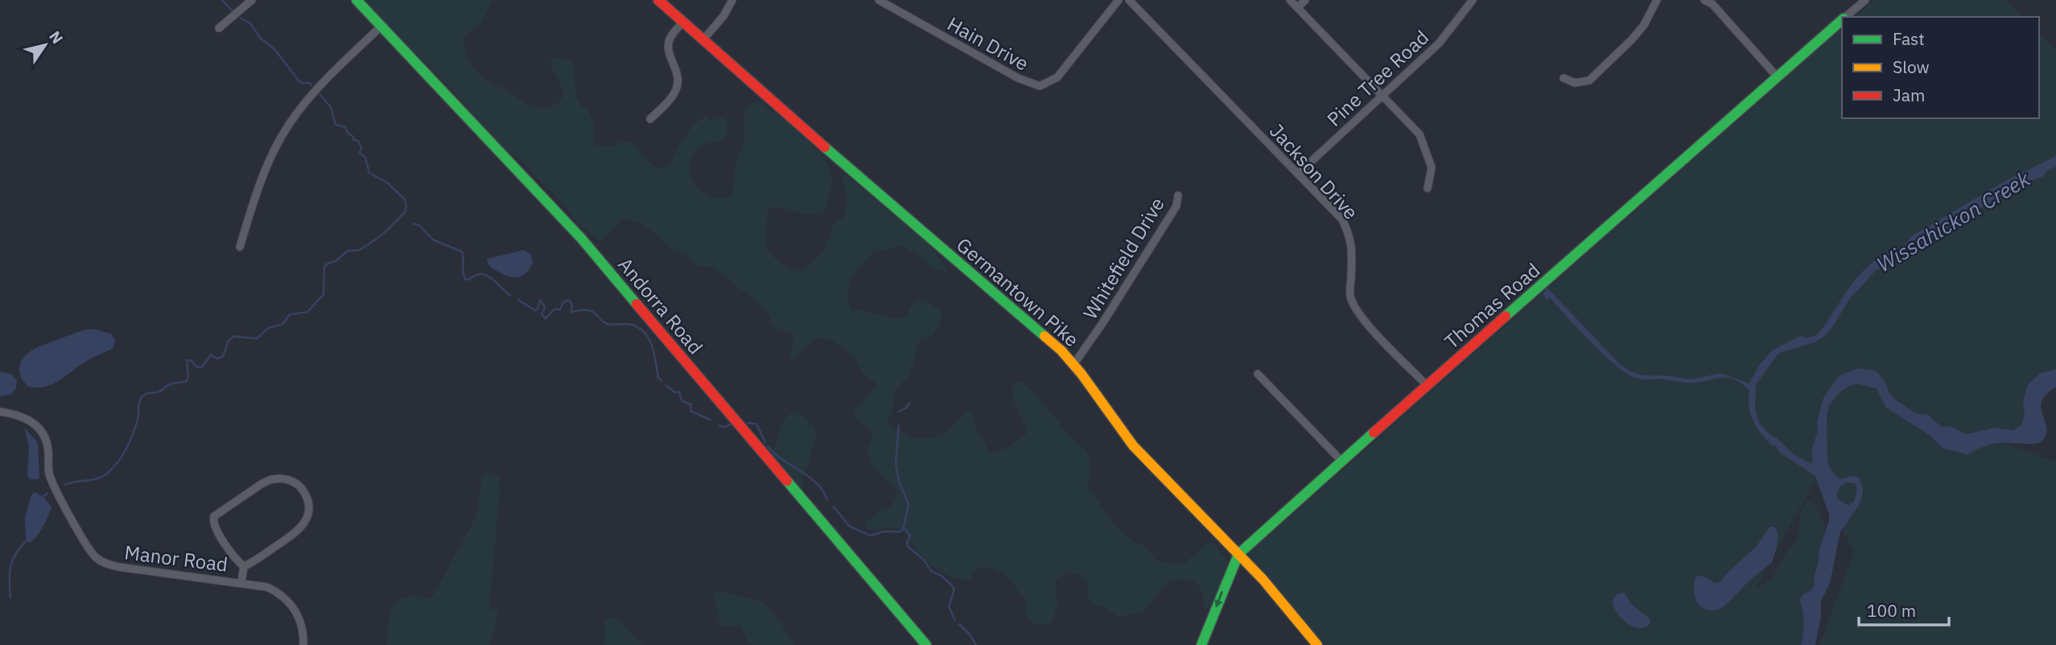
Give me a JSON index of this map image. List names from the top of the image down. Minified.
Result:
{"streets":{"street":["Hain Drive","Pine Tree Road","Jackson Drive","Whitefield Drive","Germantown Pike","Andorra Road","Thomas Road","Manor Road"]},"crossings":[["Pine Tree Road","Jackson Drive"],["Jackson Drive","Thomas Road"],["Whitefield Drive","Germantown Pike"],["Germantown Pike","Thomas Road"]],"water":["Wissahickon Creek"],"legend":["Fast","Slow","Jam"],"scale_bar":"100 m","north":"top right"}
